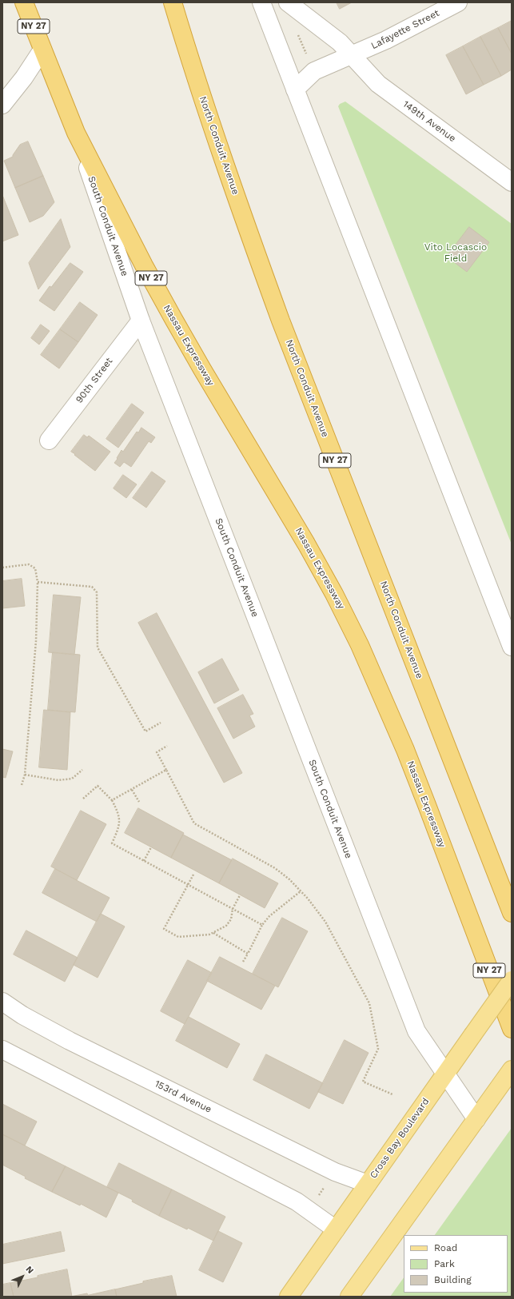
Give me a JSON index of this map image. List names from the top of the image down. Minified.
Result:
{"streets":{"highway":["NY 27","North Conduit Avenue","South Conduit Avenue","Nassau Expressway"],"main road":["Cross Bay Boulevard"],"street":["Lafayette Street","149th Avenue","90th Street","153rd Avenue"]},"crossings":[["Lafayette Street","149th Avenue"],["South Conduit Avenue","Nassau Expressway"],["South Conduit Avenue","90th Street"],["South Conduit Avenue","Cross Bay Boulevard"],["153rd Avenue","Cross Bay Boulevard"]],"parks":["Vito Locascio Field"],"legend":["Road","Park","Building"],"north":"top right"}
